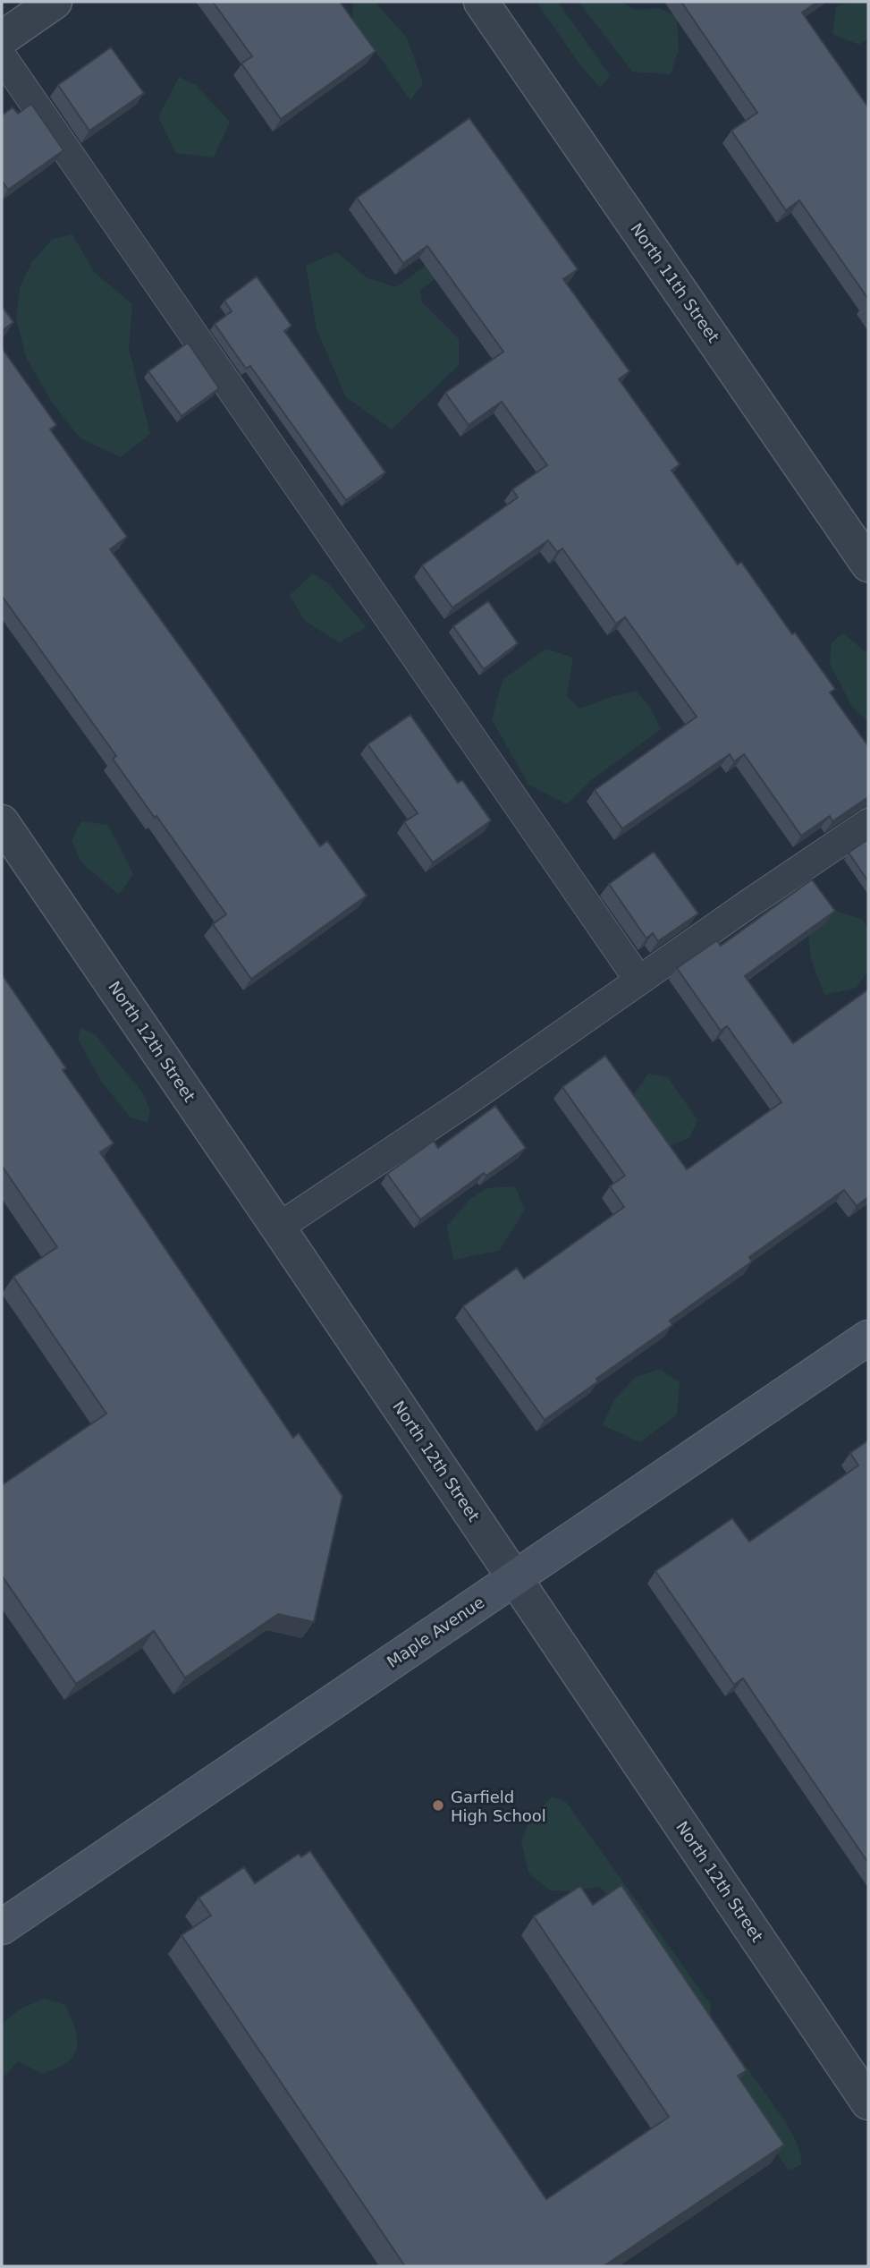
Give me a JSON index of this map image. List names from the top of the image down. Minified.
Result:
{"streets":{"main road":["Maple Avenue"],"street":["North 11th Street","North 12th Street"]},"crossings":[["North 12th Street","Maple Avenue"]],"places":["Garfield High School"]}
